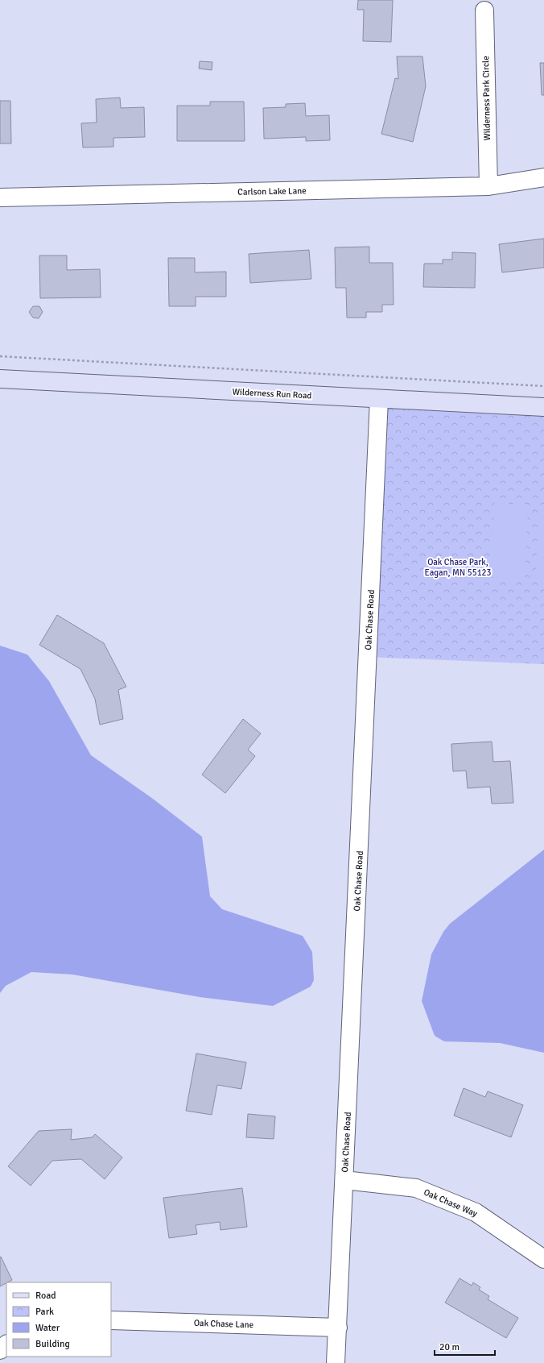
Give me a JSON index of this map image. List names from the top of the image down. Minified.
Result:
{"streets":{"street":["Wilderness Park Circle","Carlson Lake Lane","Wilderness Run Road","Oak Chase Road","Oak Chase Way","Oak Chase Lane"]},"crossings":[["Wilderness Park Circle","Carlson Lake Lane"],["Wilderness Run Road","Oak Chase Road"],["Oak Chase Road","Oak Chase Way"],["Oak Chase Road","Oak Chase Lane"]],"parks":["Oak Chase Park, Eagan, MN 55123"],"legend":["Road","Park","Water","Building"],"scale_bar":"20 m"}
